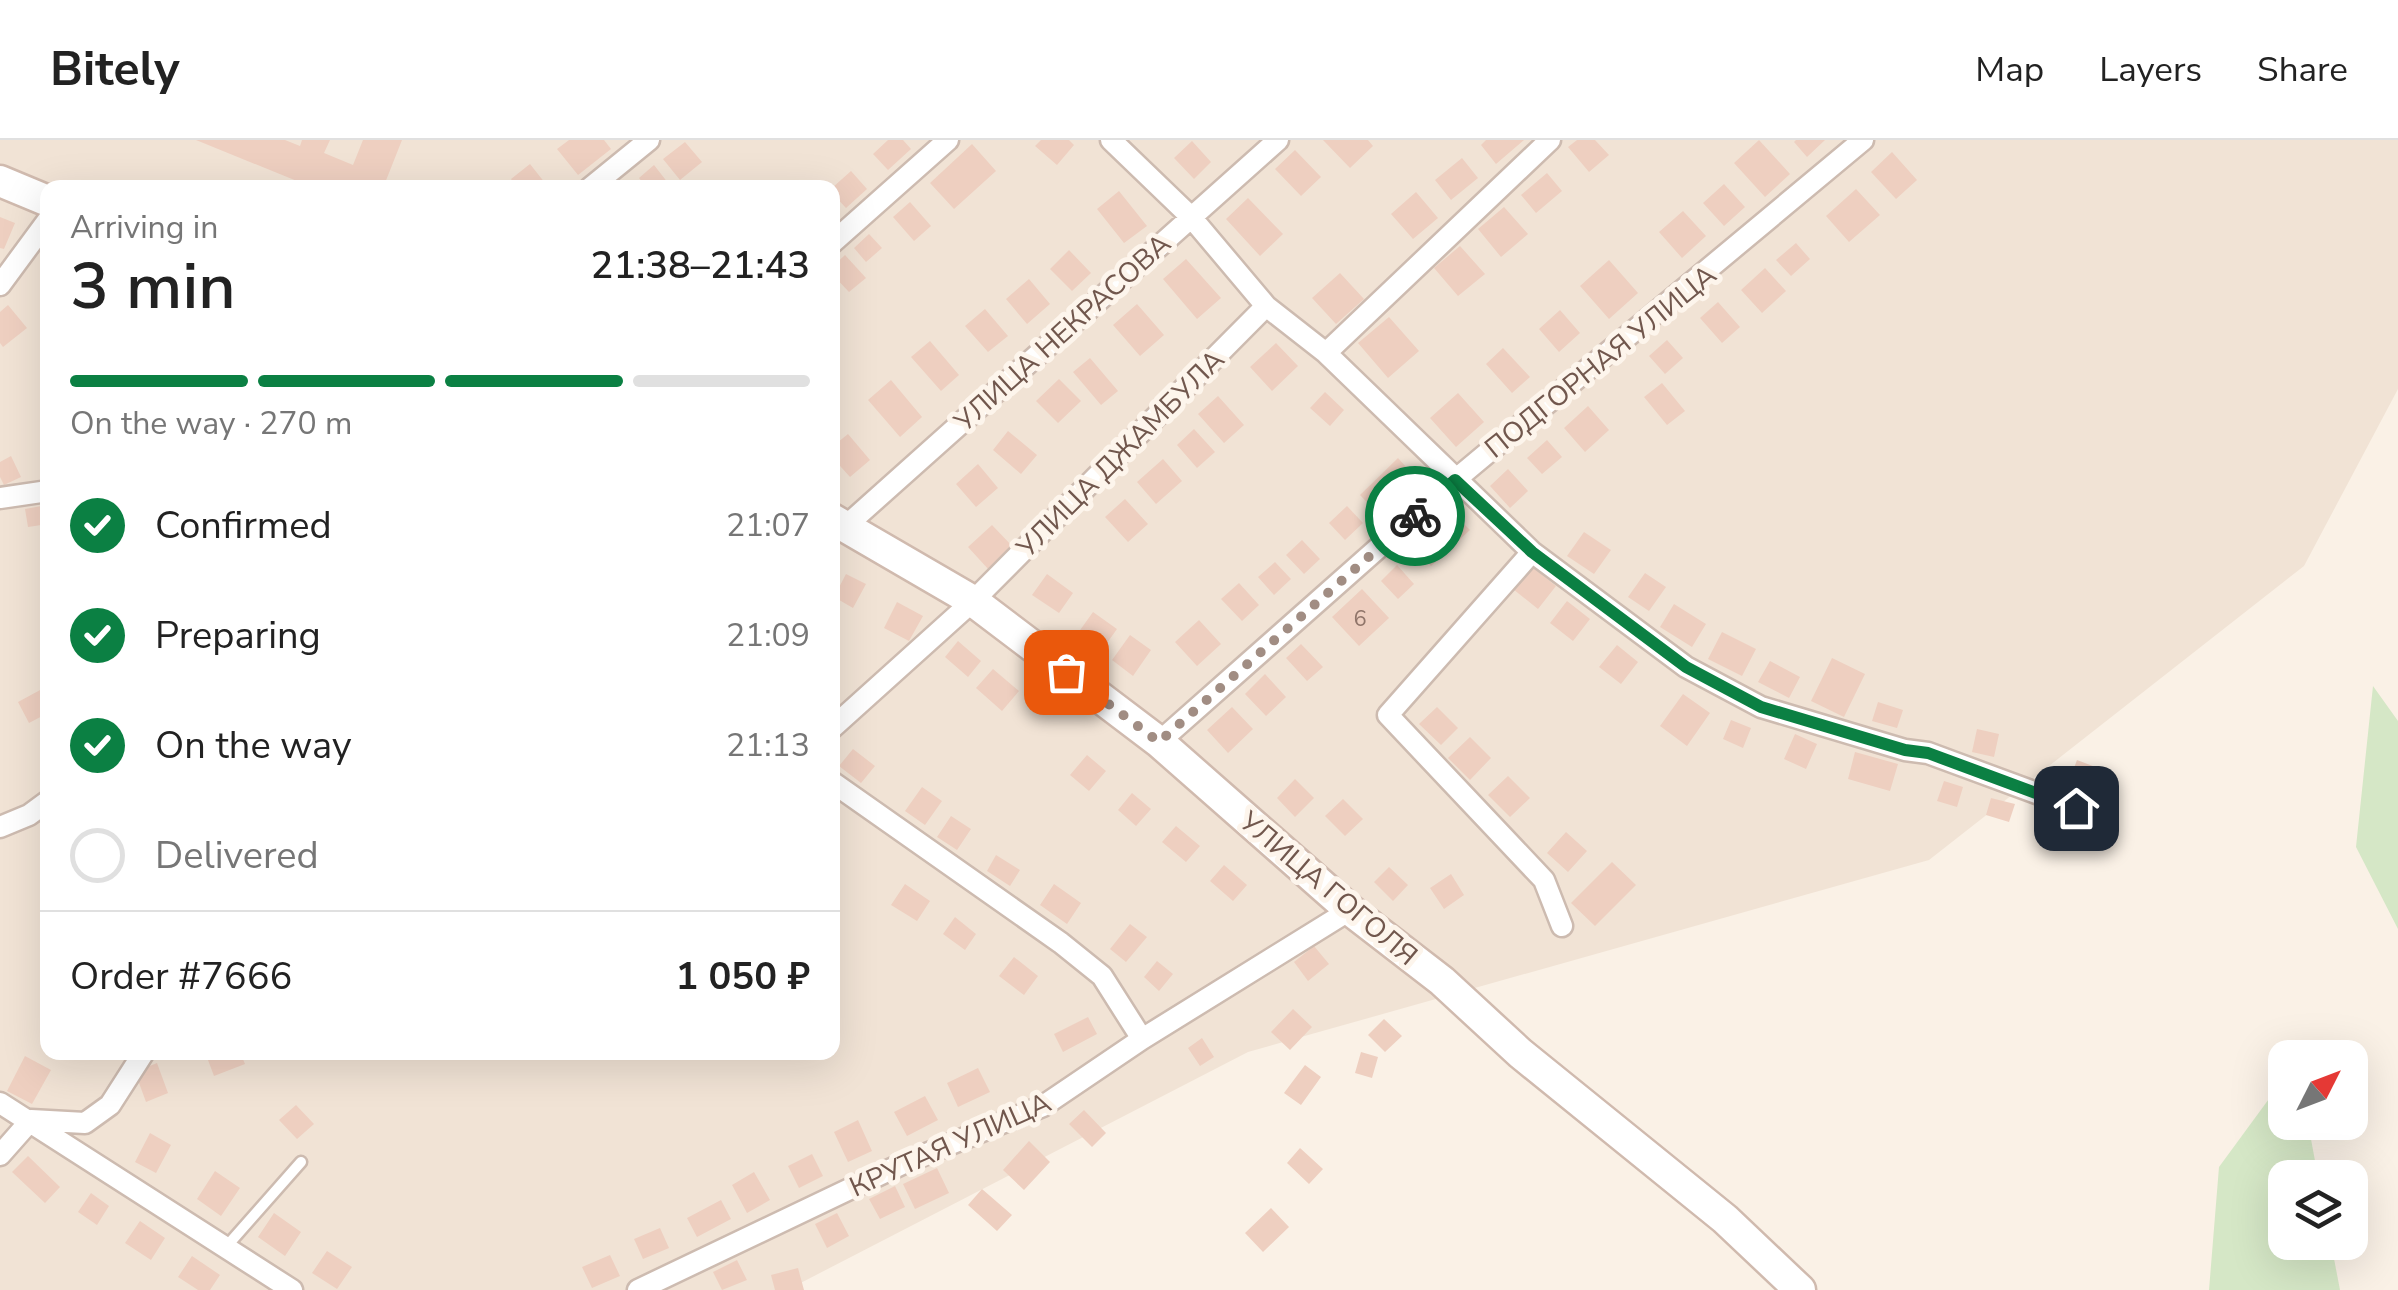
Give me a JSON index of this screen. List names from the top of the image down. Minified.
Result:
{"streets":{"street":["УЛИЦА НЕКРАСОВА","ПОДГОРНАЯ УЛИЦА","УЛИЦА ДЖАМБУЛА","УЛИЦА ГОГОЛЯ","КРУТАЯ УЛИЦА"]},"crossings":[["УЛИЦА НЕКРАСОВА","УЛИЦА ГОГОЛЯ"],["ПОДГОРНАЯ УЛИЦА","УЛИЦА ГОГОЛЯ"],["УЛИЦА ДЖАМБУЛА","УЛИЦА ГОГОЛЯ"],["УЛИЦА ГОГОЛЯ","КРУТАЯ УЛИЦА"]],"house_numbers":["6"],"north":"top right","page":{"header":"Bitely","nav":["Map","Layers","Share"],"heading":["3 min","Arriving in","21:38–21:43"],"panel":["Order #7666","1 050 ₽"],"bar":"On the way · 270 m","list":[["Confirmed","21:07"],["Preparing","21:09"],["On the way","21:13"],"Delivered"]}}
